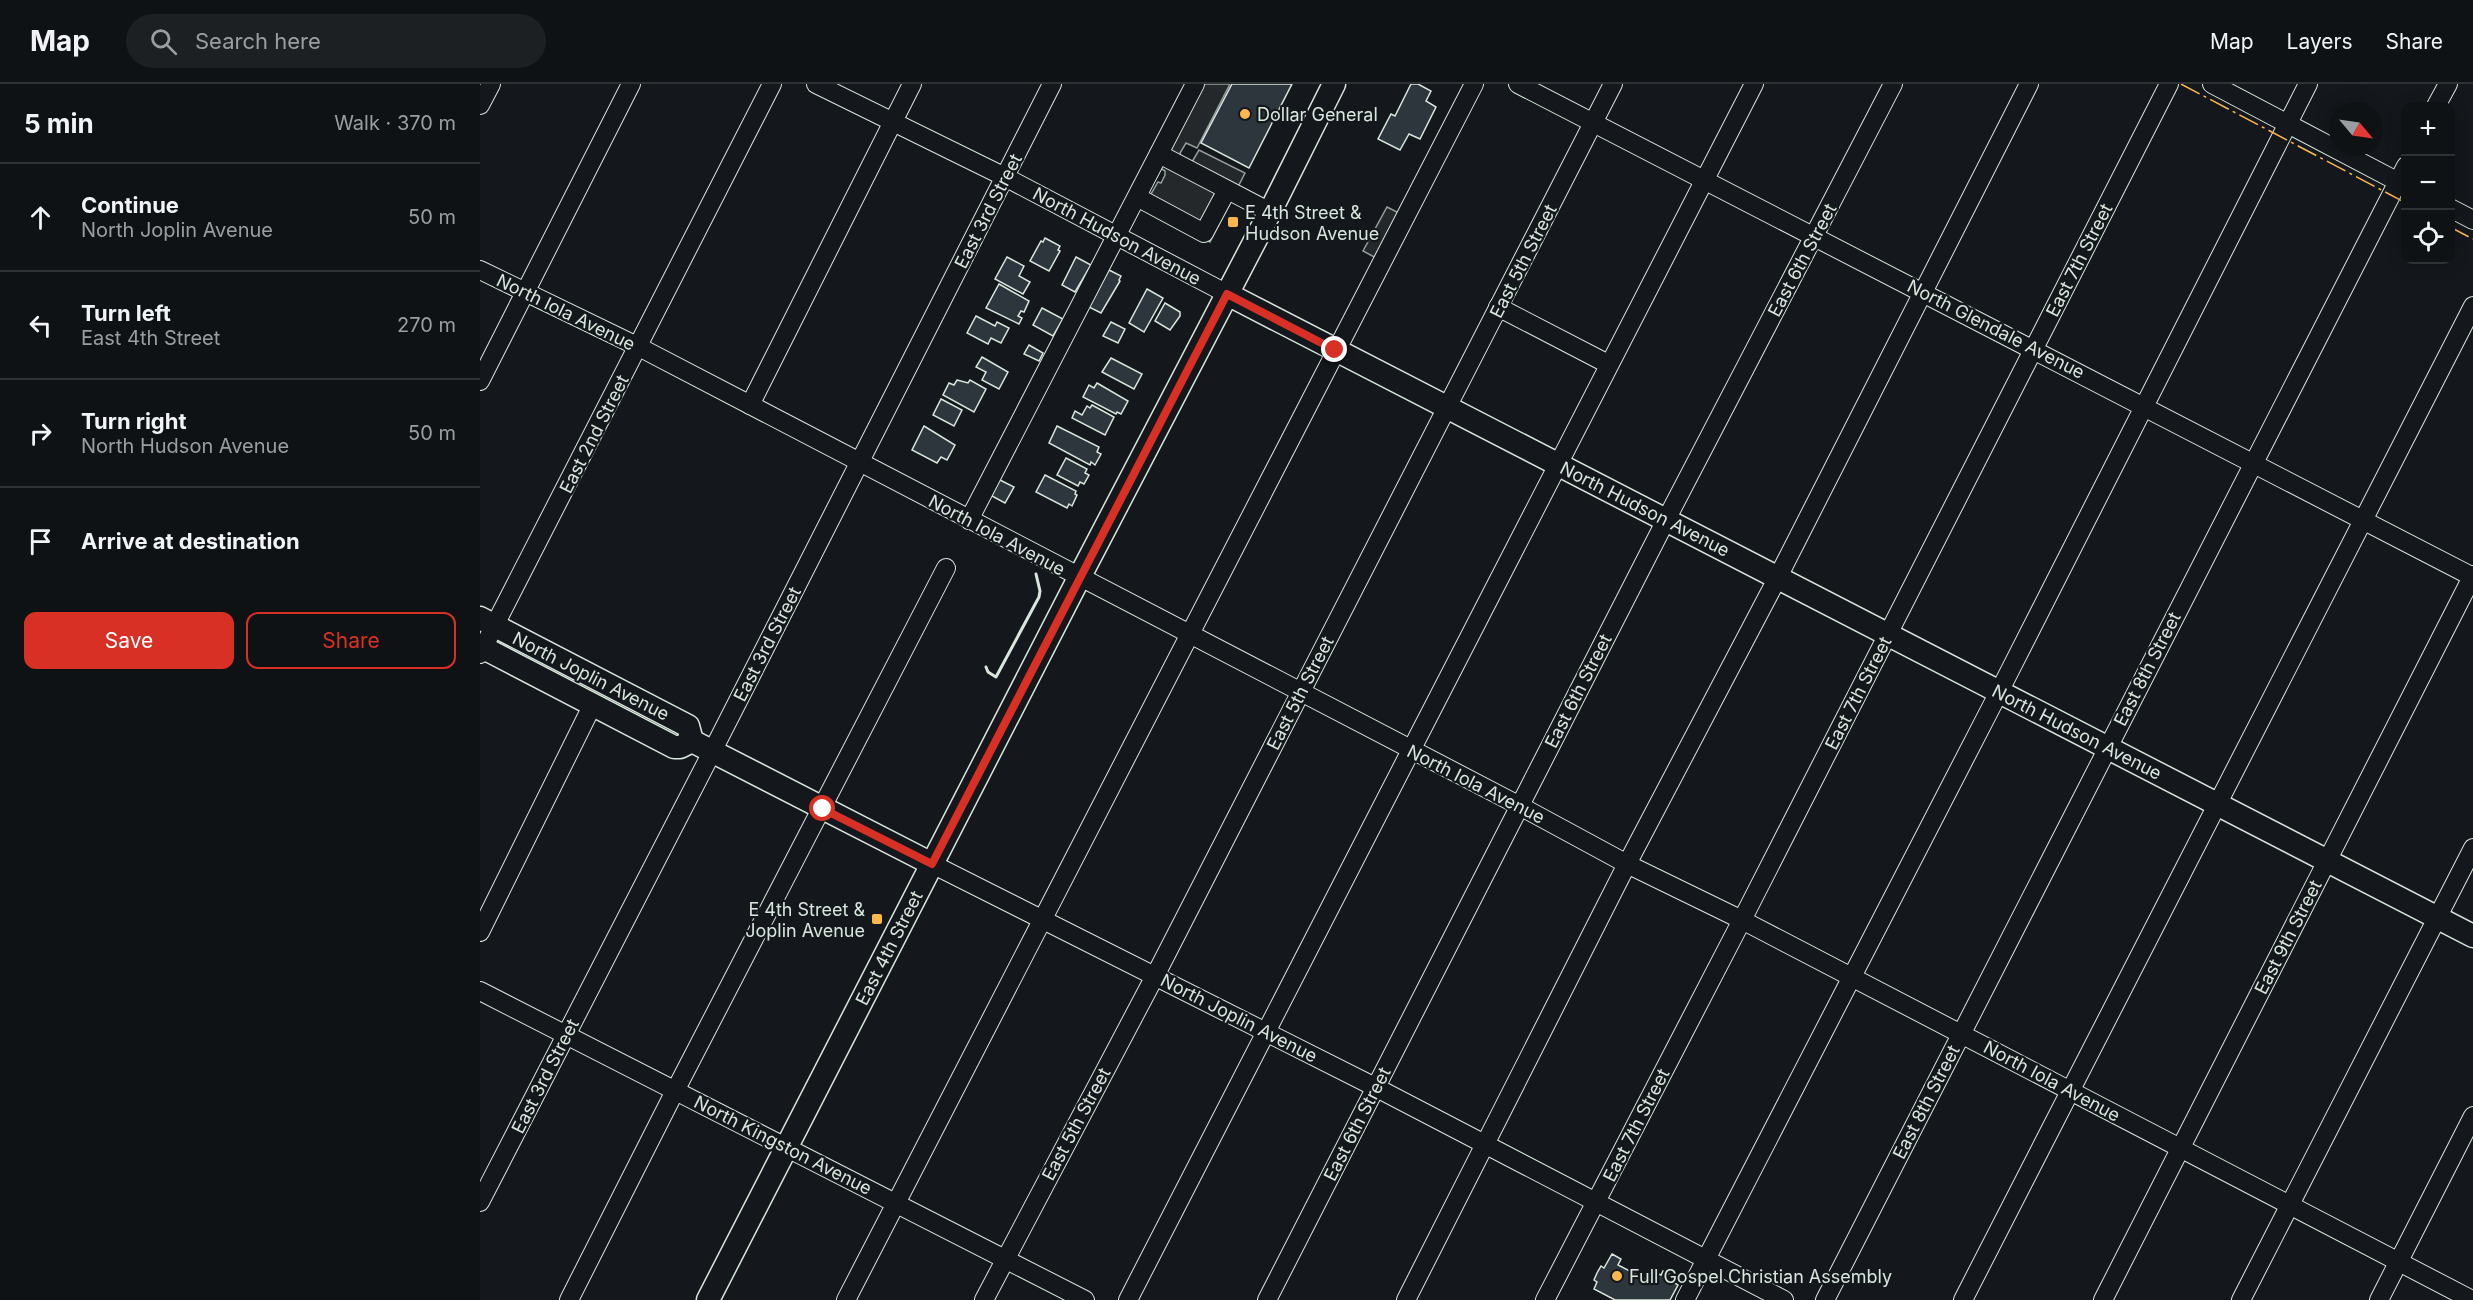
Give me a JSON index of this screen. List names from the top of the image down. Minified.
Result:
{"streets":{"main road":["North Hudson Avenue","North Joplin Avenue","East 4th Street"],"street":["East 3rd Street","East 6th Street","East 7th Street","East 5th Street","North Iola Avenue","North Glendale Avenue","East 2nd Street","East 8th Street","East 9th Street","North Kingston Avenue"]},"crossings":[["East 3rd Street","North Hudson Avenue"],["East 3rd Street","North Iola Avenue"],["East 3rd Street","North Joplin Avenue"],["East 3rd Street","North Kingston Avenue"],["North Hudson Avenue","East 6th Street"],["North Hudson Avenue","East 7th Street"],["North Hudson Avenue","East 5th Street"],["North Hudson Avenue","East 8th Street"],["North Hudson Avenue","East 9th Street"],["North Hudson Avenue","East 4th Street"],["East 6th Street","North Iola Avenue"],["East 6th Street","North Glendale Avenue"],["East 6th Street","North Joplin Avenue"],["East 7th Street","North Iola Avenue"],["East 7th Street","North Glendale Avenue"],["East 7th Street","North Joplin Avenue"],["East 5th Street","North Iola Avenue"],["East 5th Street","North Glendale Avenue"],["East 5th Street","North Joplin Avenue"],["East 5th Street","North Kingston Avenue"],["North Iola Avenue","East 2nd Street"],["North Iola Avenue","East 8th Street"],["North Iola Avenue","East 9th Street"],["North Iola Avenue","East 4th Street"],["North Glendale Avenue","East 8th Street"],["North Glendale Avenue","East 9th Street"],["East 2nd Street","North Joplin Avenue"],["North Joplin Avenue","East 4th Street"],["East 4th Street","North Kingston Avenue"]],"places":{"other":["Dollar General","Full Gospel Christian Assembly"],"transit":["E 4th Street & Hudson Avenue","E 4th Street & Joplin Avenue"]},"north":"bottom right","page":{"header":"Map","search":"Search here","nav":["Map","Layers","Share"],"heading":["5 min","Walk · 370 m"],"map_buttons":["+","−"],"list":[["Continue","North Joplin Avenue","50 m"],["Turn left","East 4th Street","270 m"],["Turn right","North Hudson Avenue","50 m"],"Arrive at destination"],"buttons":["Save","Share"]}}
